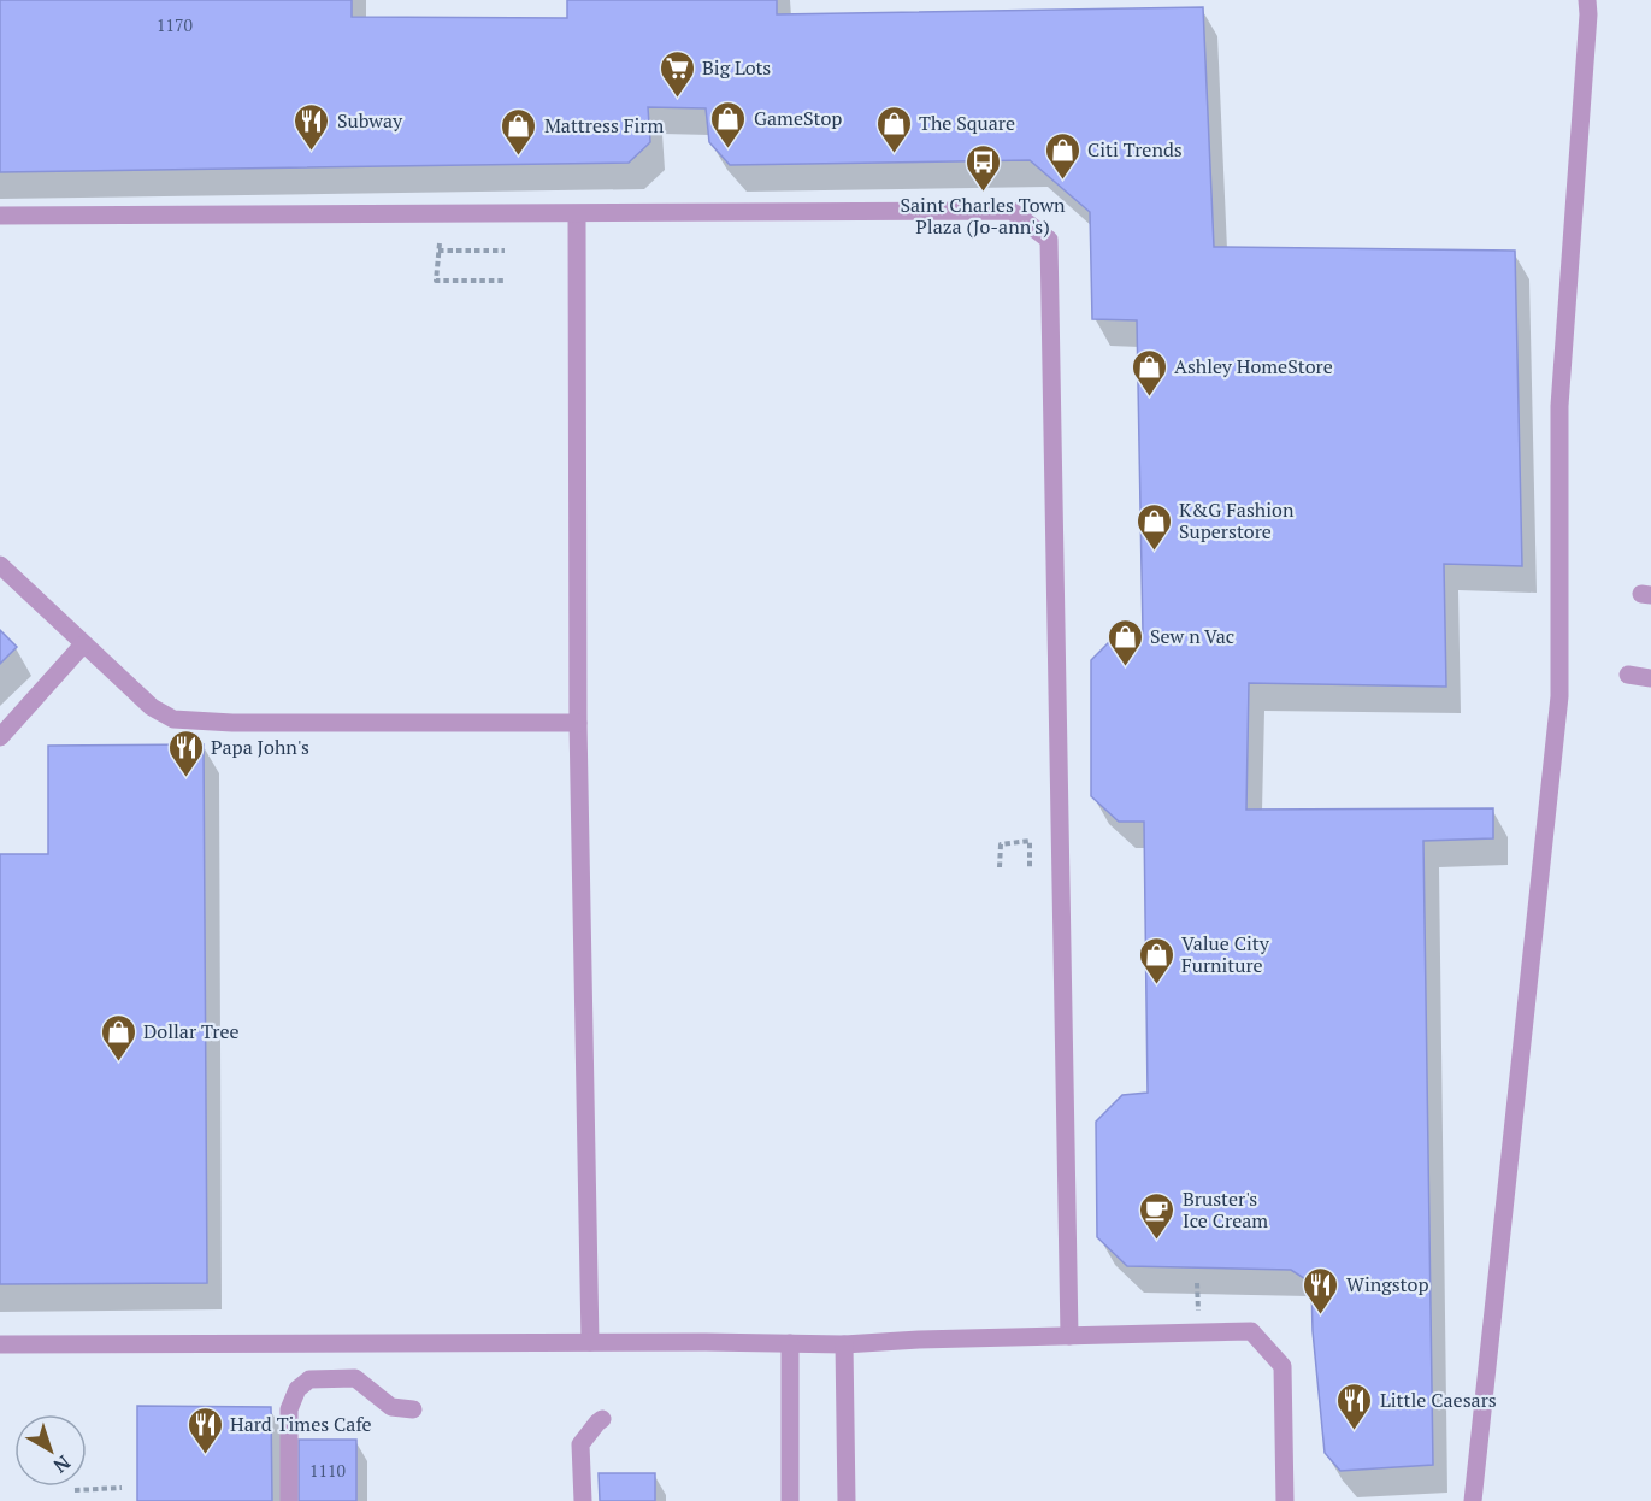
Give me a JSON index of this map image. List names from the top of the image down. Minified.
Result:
{"places":{"supermarket":["Big Lots"],"shop":["GameStop","The Square","Mattress Firm","Citi Trends","Ashley HomeStore","K&G Fashion Superstore","Sew n Vac","Value City Furniture","Dollar Tree"],"restaurant":["Subway","Papa John's","Wingstop","Little Caesars","Hard Times Cafe"],"bus stop":["Saint Charles Town Plaza (Jo-ann's)"],"cafe":["Bruster's Ice Cream"]},"house_numbers":["1170","1110"],"north":"bottom right"}
